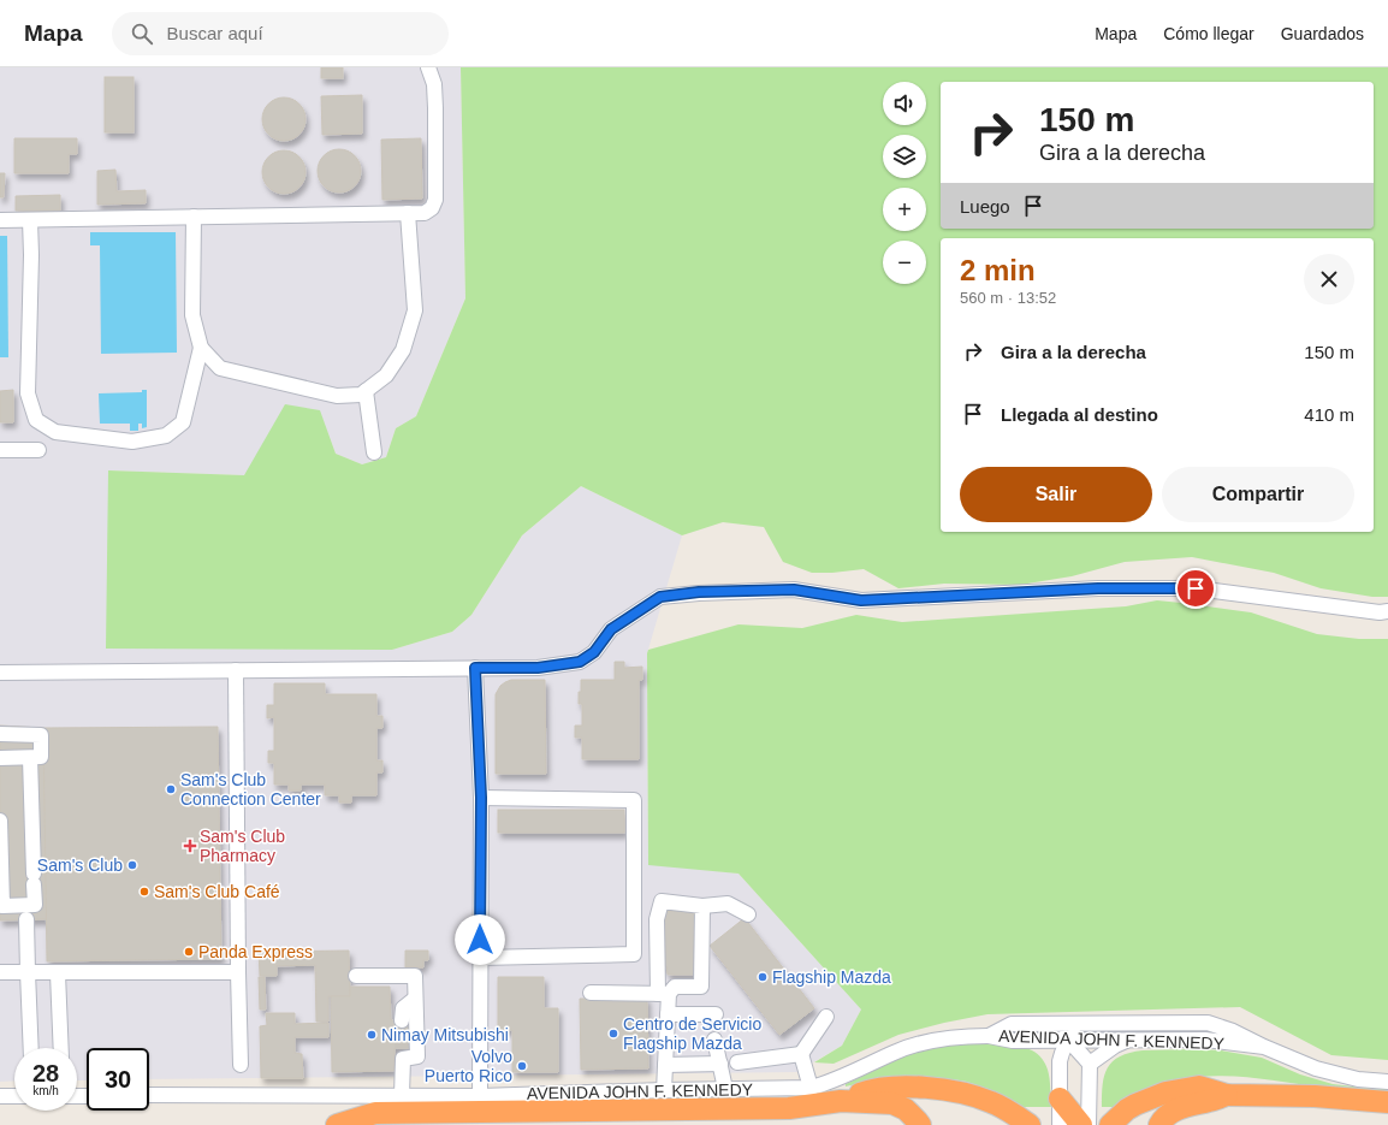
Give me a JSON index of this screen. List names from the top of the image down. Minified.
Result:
{"streets":{"street":["AVENIDA JOHN F. KENNEDY"]},"places":{"other":["Sam's Club Connection Center","Sam's Club","Sam's Club Café","Panda Express","Flagship Mazda","Centro de Servicio Flagship Mazda","Nimay Mitsubishi","Volvo Puerto Rico"],"health":["Sam's Club Pharmacy"]},"page":{"header":"Mapa","search":"Buscar aquí","nav":["Mapa","Cómo llegar","Guardados"],"map_buttons":["+","−"],"turn":["150 m","Gira a la derecha"],"then":"Luego","heading":["2 min","560 m · 13:52"],"list":[{"name":"Gira a la derecha","value":"150 m"},{"name":"Llegada al destino","value":"410 m"}],"buttons":["Salir","Compartir"],"speed":"28 km/h","limit":"30"}}
